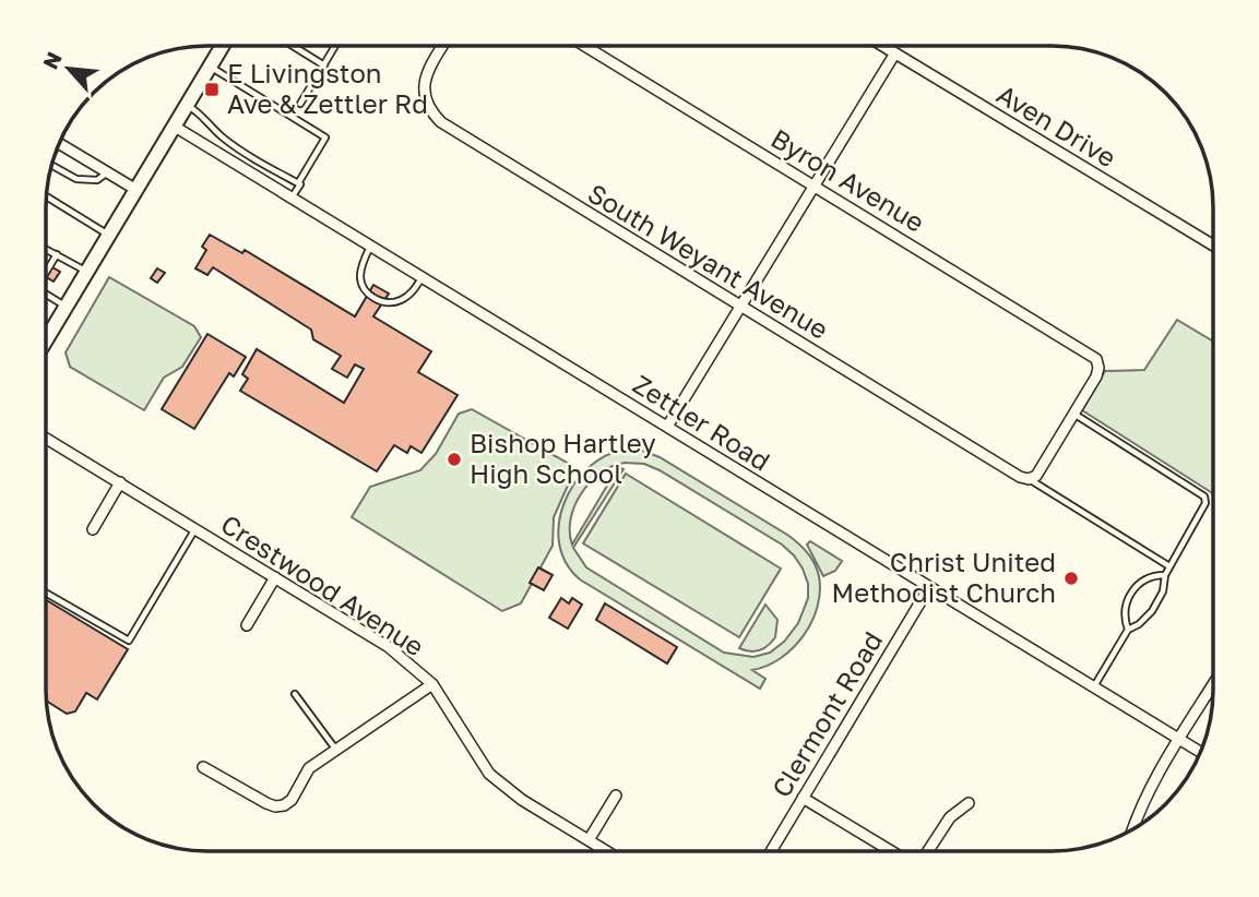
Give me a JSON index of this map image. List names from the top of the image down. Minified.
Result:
{"streets":{"street":["Aven Drive","Byron Avenue","South Weyant Avenue","Zettler Road","Crestwood Avenue","Clermont Road"]},"crossings":[["Zettler Road","Clermont Road"]],"places":{"transit":["E Livingston Ave & Zettler Rd"],"other":["Bishop Hartley High School","Christ United Methodist Church"]},"north":"top left"}
